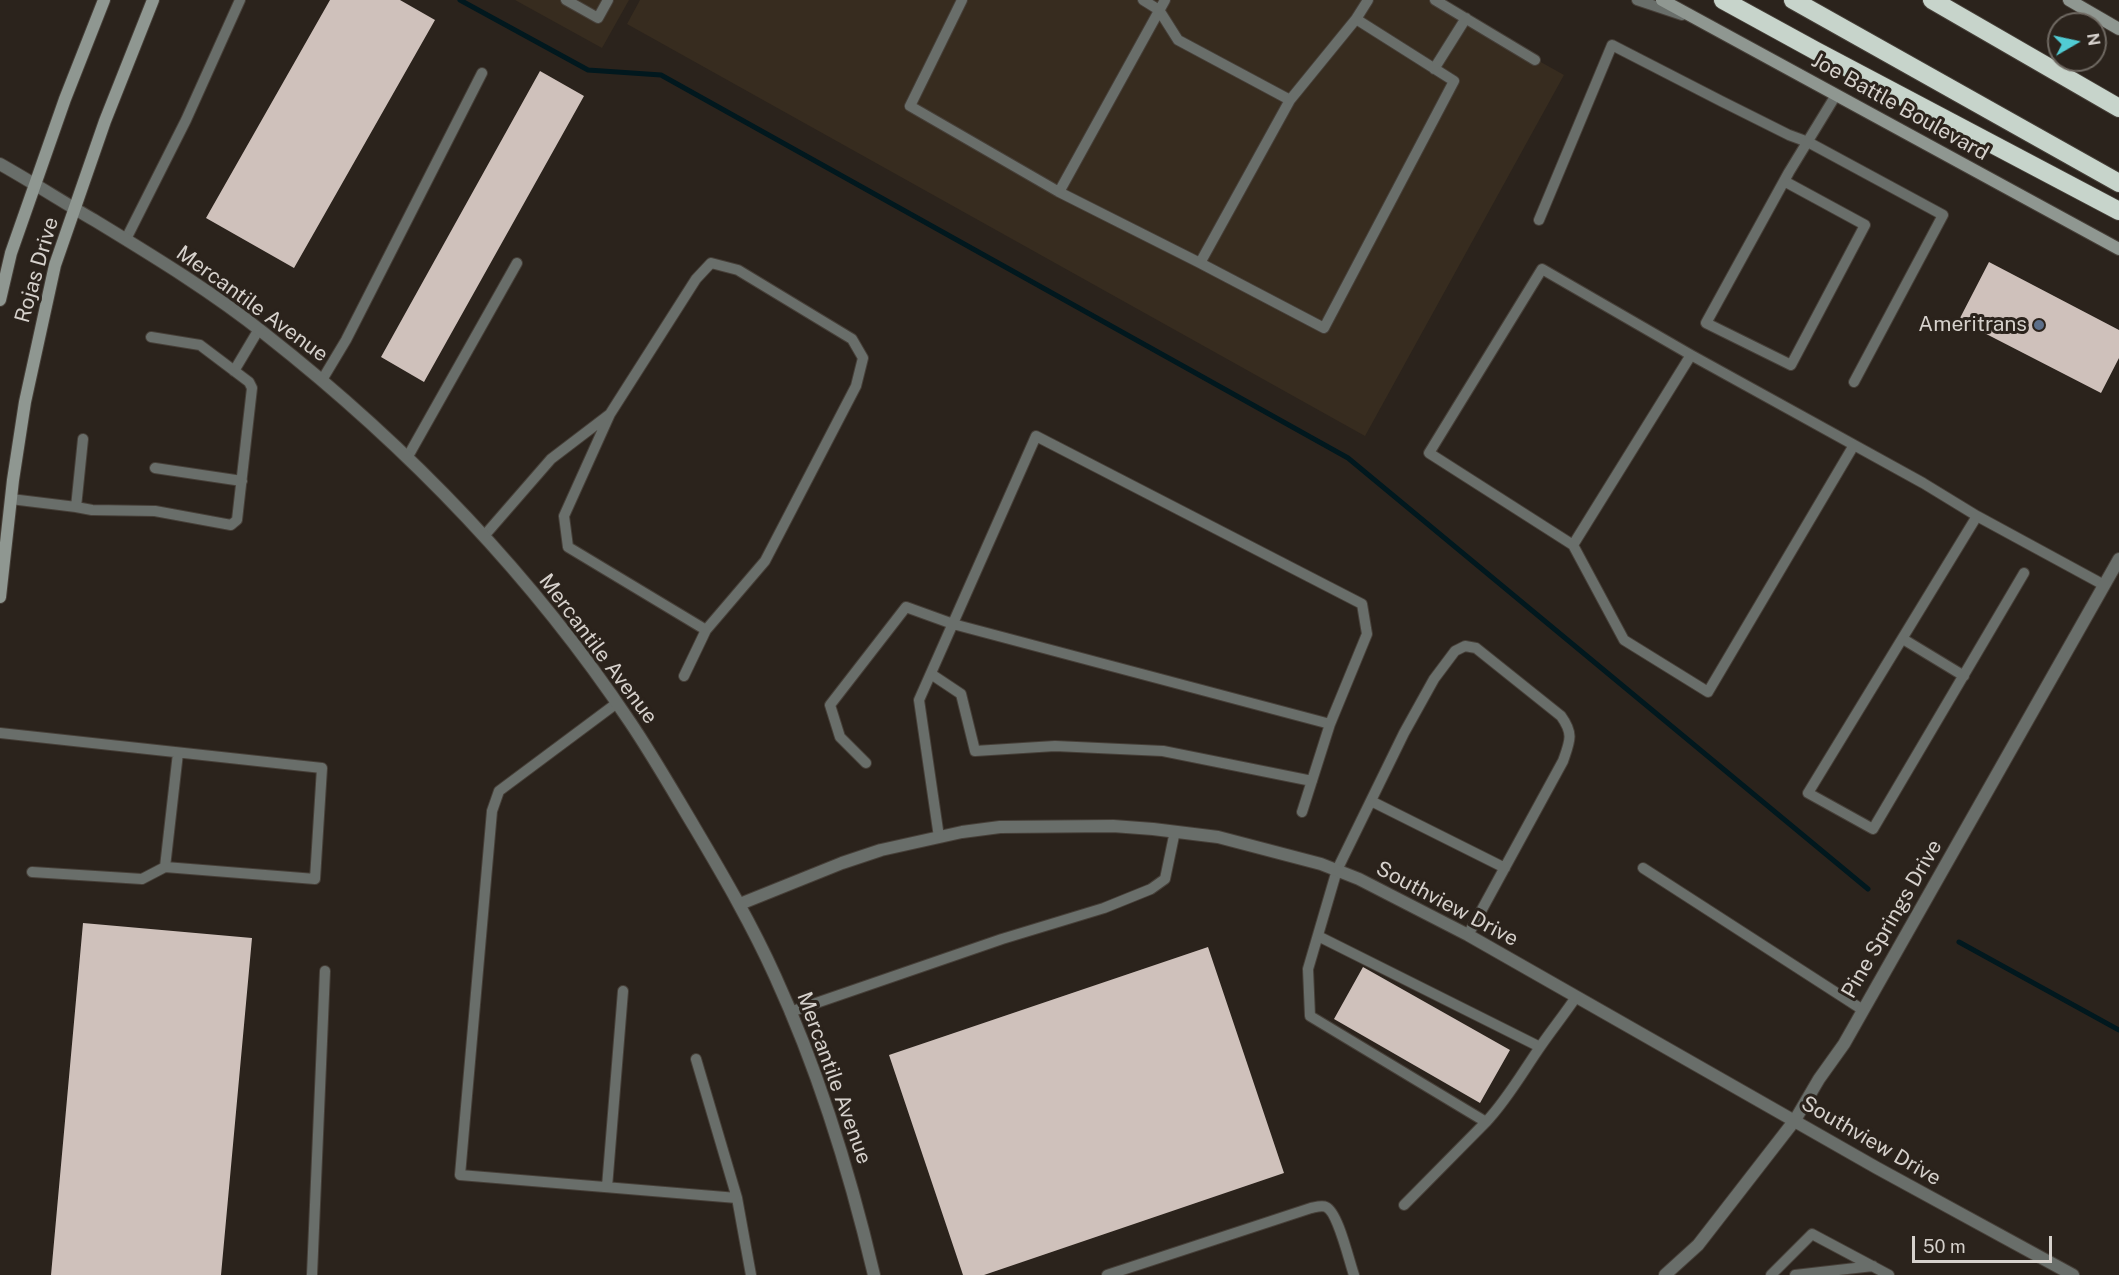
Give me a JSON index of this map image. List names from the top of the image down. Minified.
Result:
{"streets":{"main road":["Joe Battle Boulevard","Rojas Drive"],"street":["Mercantile Avenue","Southview Drive","Pine Springs Drive"]},"crossings":[["Rojas Drive","Mercantile Avenue"],["Mercantile Avenue","Southview Drive"],["Southview Drive","Pine Springs Drive"]],"places":["Ameritrans"],"scale_bar":"50 m","north":"right"}
